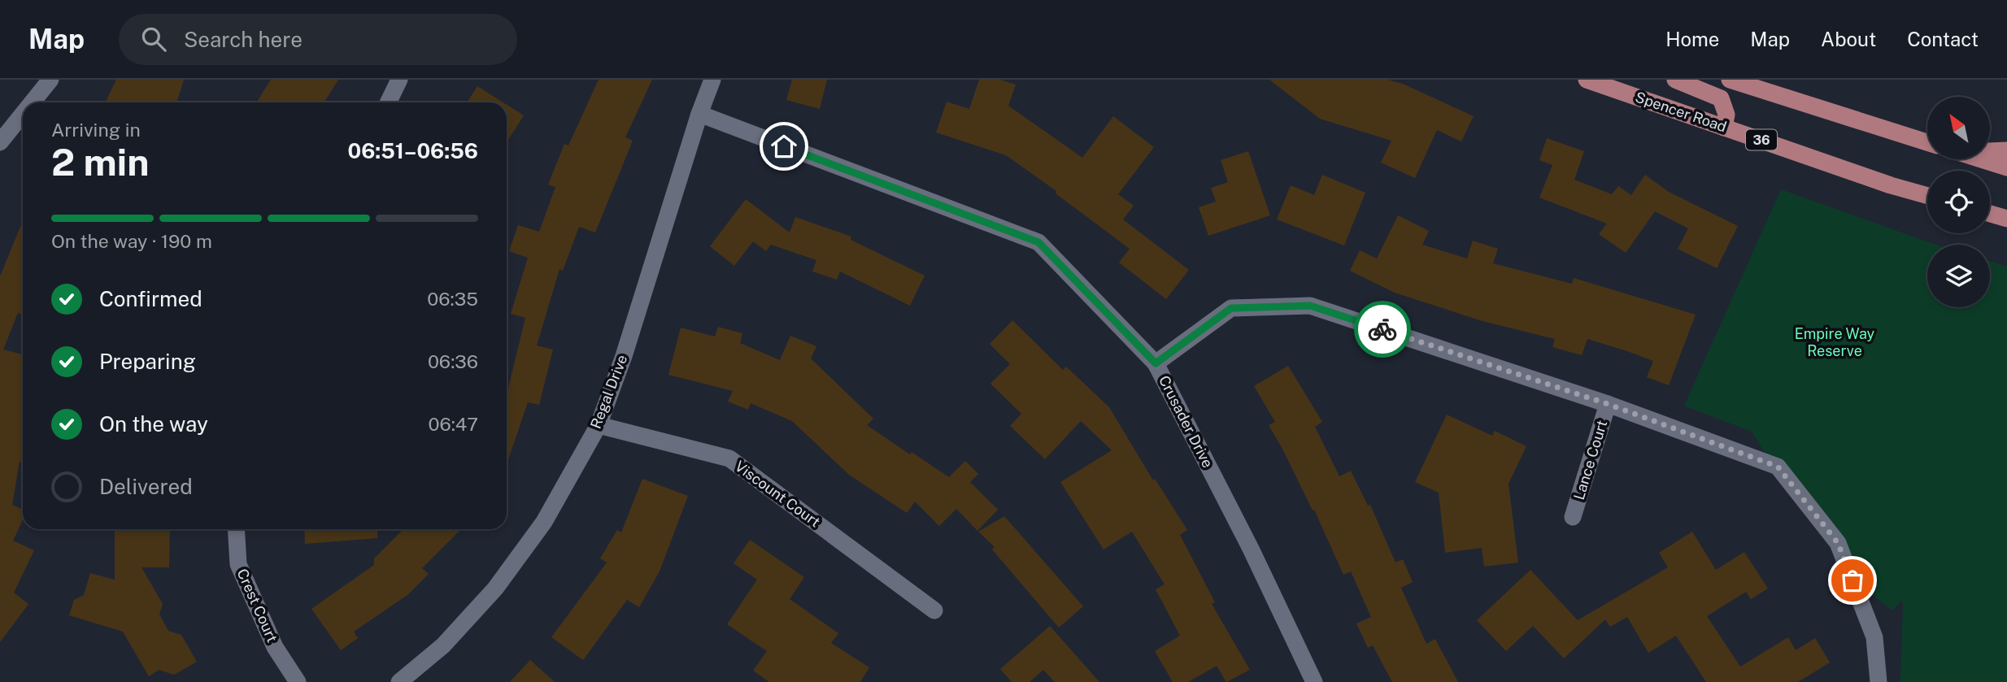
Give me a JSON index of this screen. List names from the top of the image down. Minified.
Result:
{"streets":{"main road":["Spencer Road","36"],"street":["Regal Drive","Crusader Drive","Lance Court","Viscount Court","Crest Court"]},"crossings":[["Regal Drive","Crusader Drive"],["Regal Drive","Viscount Court"]],"parks":["Empire Way Reserve"],"north":"top left","page":{"header":"Map","search":"Search here","nav":["Home","Map","About","Contact"],"heading":["2 min","Arriving in","06:51–06:56"],"bar":"On the way · 190 m","list":[["Confirmed","06:35"],["Preparing","06:36"],["On the way","06:47"],"Delivered"]}}
